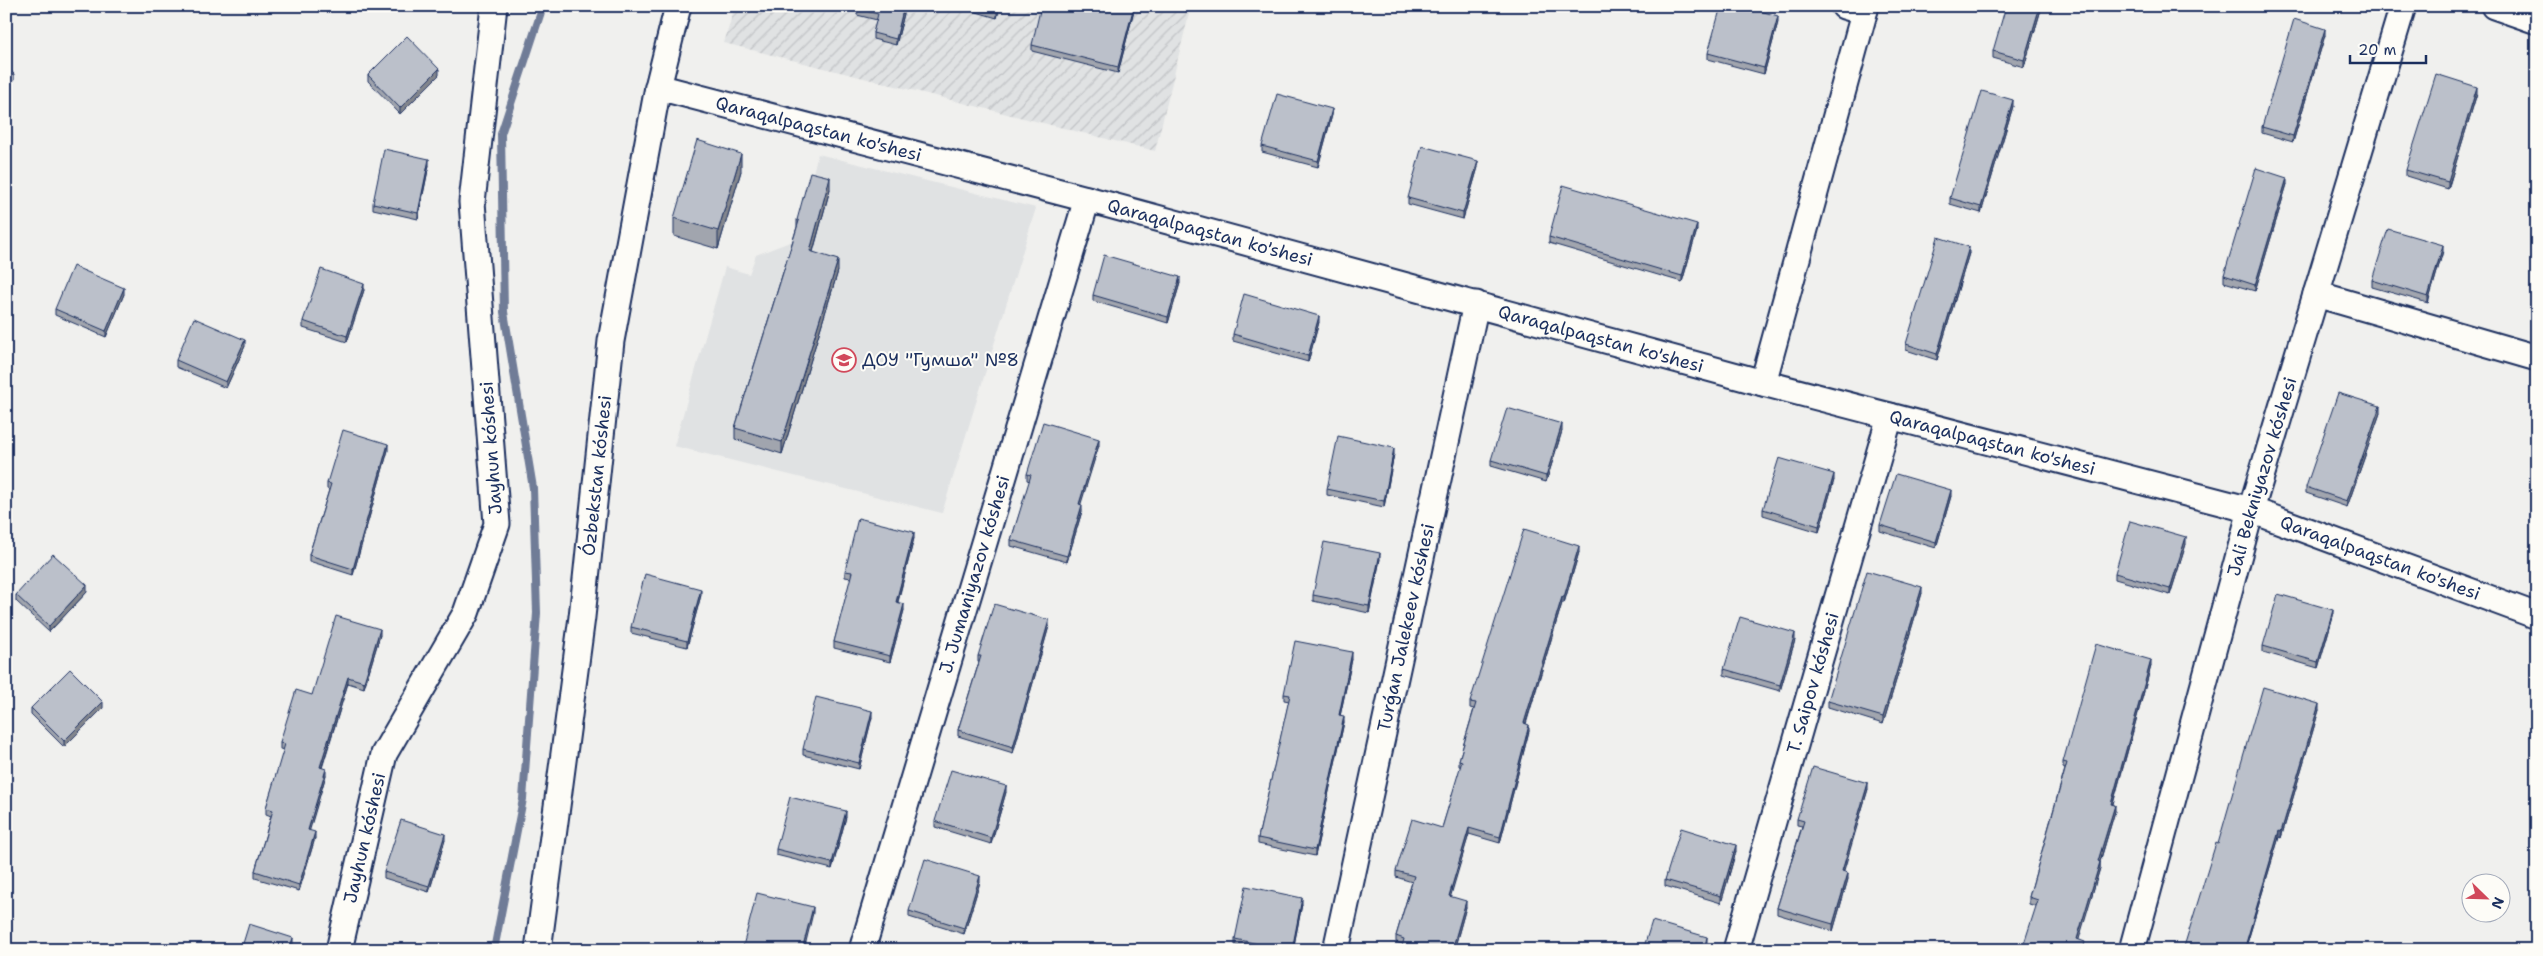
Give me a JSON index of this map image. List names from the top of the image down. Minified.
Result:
{"streets":{"street":["Qaraqalpaqstan ko'shesi","Jayhun kóshesi","Ózbekstan kóshesi","Jali Bekniyazov kóshesi","J. Jumaniyazov kóshesi","Turǵan Jalekeev kóshesi","T. Saipov kóshesi"]},"crossings":[["Qaraqalpaqstan ko'shesi","Ózbekstan kóshesi"],["Qaraqalpaqstan ko'shesi","Jali Bekniyazov kóshesi"],["Qaraqalpaqstan ko'shesi","J. Jumaniyazov kóshesi"],["Qaraqalpaqstan ko'shesi","Turǵan Jalekeev kóshesi"],["Qaraqalpaqstan ko'shesi","T. Saipov kóshesi"]],"places":{"school or university":["ДОУ \"Гумша\" №8"]},"scale_bar":"20 m","north":"bottom right"}
